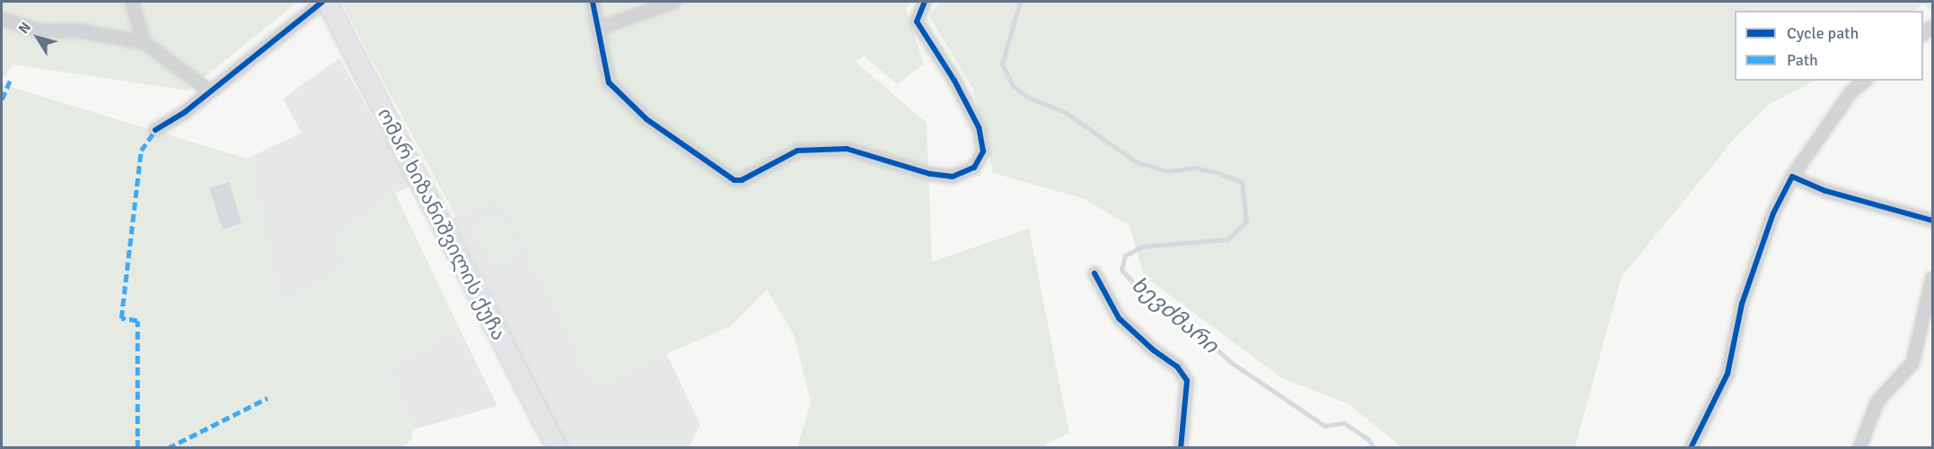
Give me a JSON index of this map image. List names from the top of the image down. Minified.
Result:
{"streets":{"main road":["ომარ ხიზანიშვილის ქუჩა"]},"water":["ხევძმარი"],"legend":["Cycle path","Path"],"north":"top left"}
